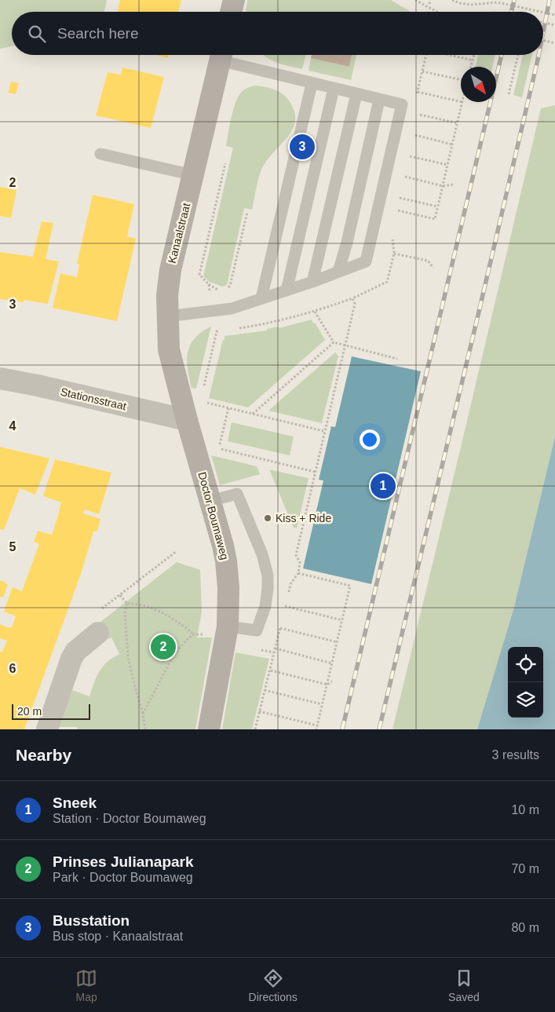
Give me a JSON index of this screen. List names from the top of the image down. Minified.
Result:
{"streets":{"main road":["Kanaalstraat","Doctor Boumaweg"],"street":["Stationsstraat"]},"crossings":[["Kanaalstraat","Stationsstraat"],["Kanaalstraat","Doctor Boumaweg"],["Stationsstraat","Doctor Boumaweg"]],"places":["Kiss + Ride"],"scale_bar":"20 m","north":"bottom right","page":{"search":"Search here","pins":["3","1","2"],"scale":"20 m","heading":["Nearby","3 results"],"list":[{"mark":"1","name":"Sneek","note":"Station · Doctor Boumaweg","value":"10 m"},{"mark":"2","name":"Prinses Julianapark","note":"Park · Doctor Boumaweg","value":"70 m"},{"mark":"3","name":"Busstation","note":"Bus stop · Kanaalstraat","value":"80 m"}],"nav":["Map","Directions","Saved"]},"grid":{"rows":["2","3","4","5","6"]}}
